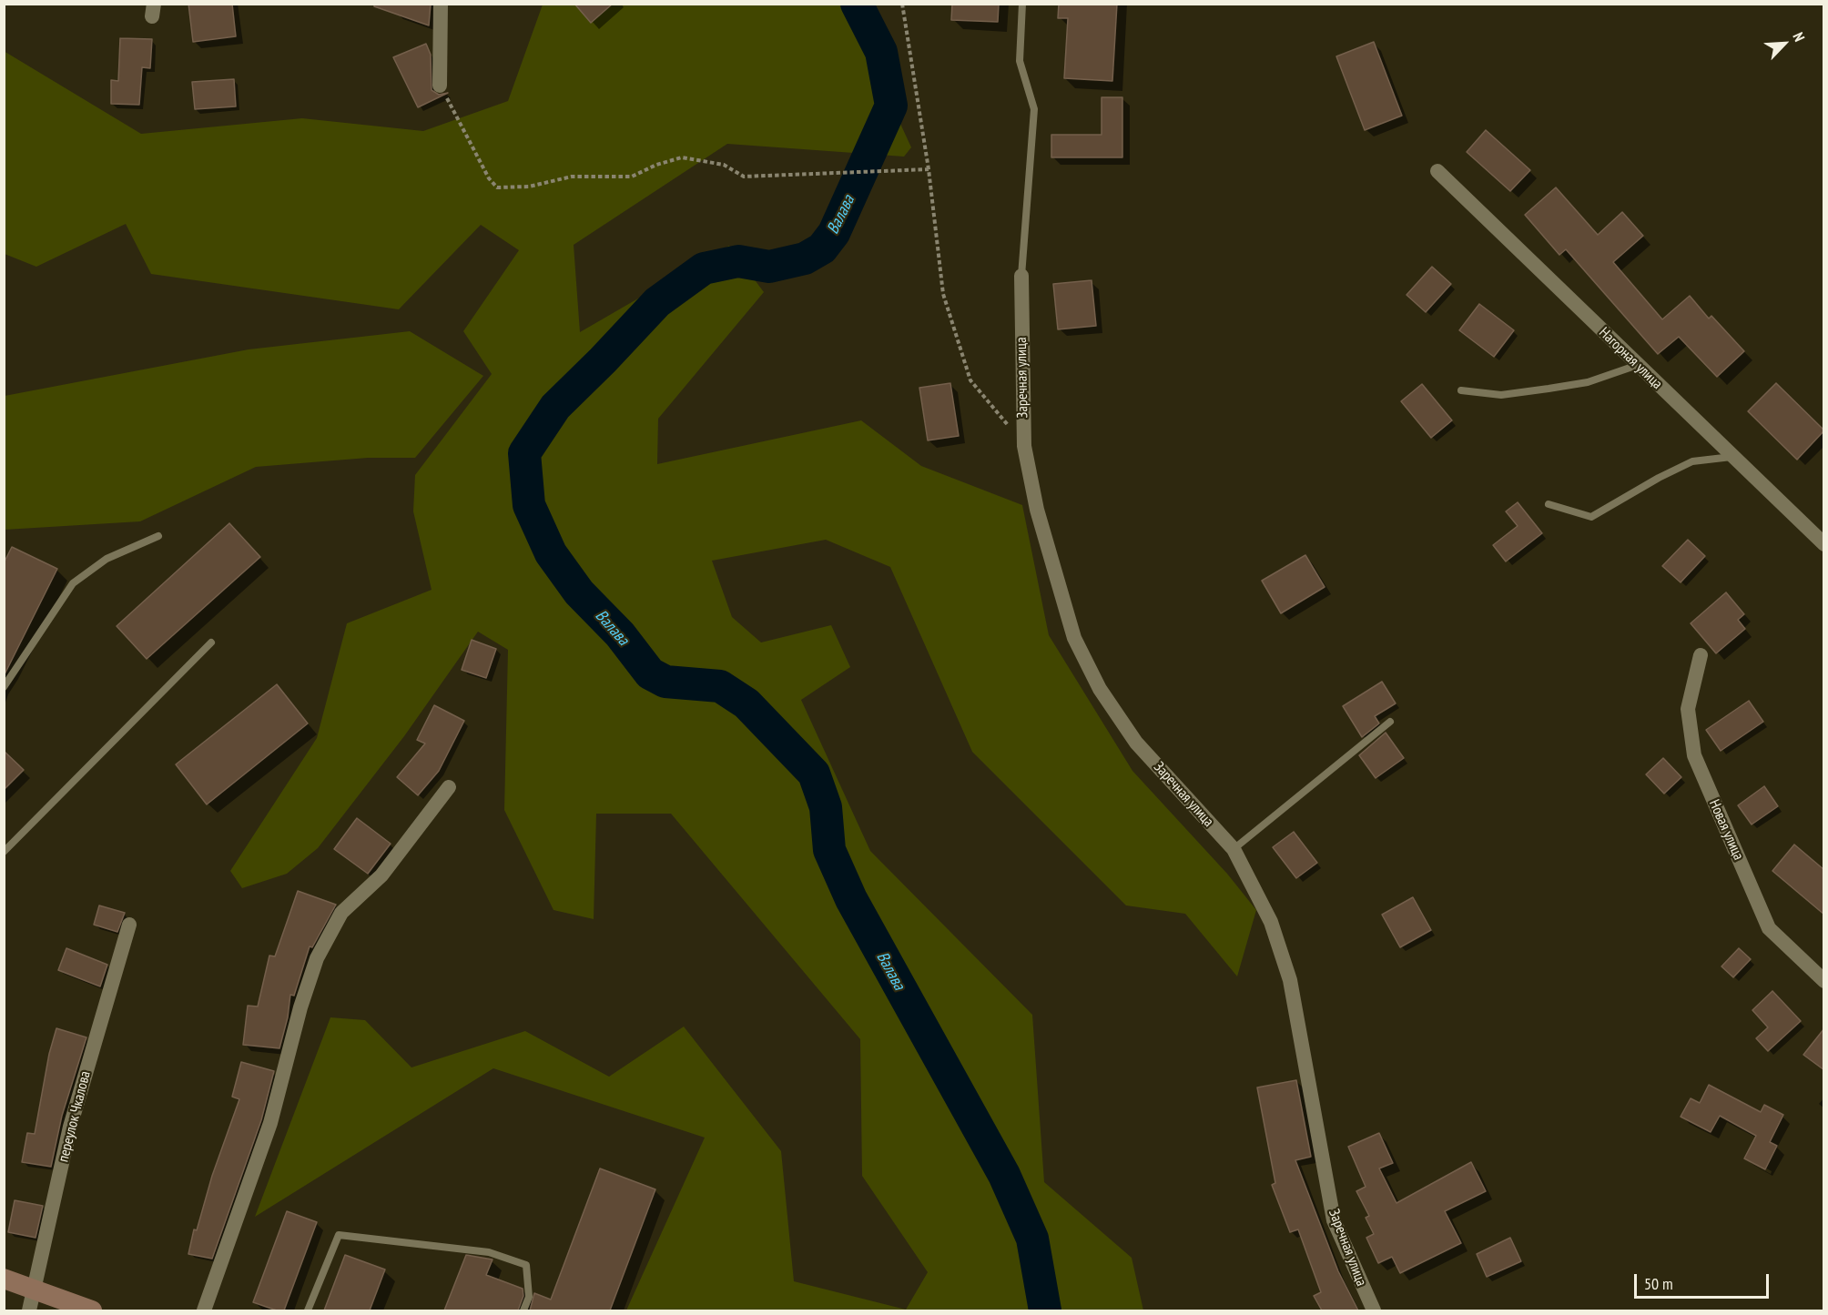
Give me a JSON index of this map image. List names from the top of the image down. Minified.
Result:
{"streets":{"street":["Нагорная улица","Заречная улица","Новая улица","переулок Чкалова"]},"water":["Валава"],"scale_bar":"50 m","north":"top right"}
